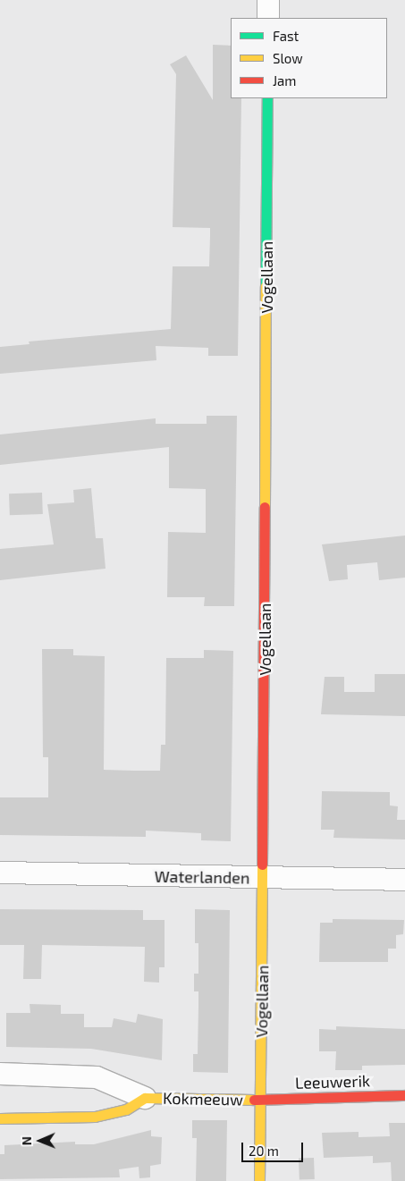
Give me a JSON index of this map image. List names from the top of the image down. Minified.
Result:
{"streets":{"street":["Vogellaan","Waterlanden","Leeuwerik","Kokmeeuw"]},"crossings":[["Vogellaan","Waterlanden"],["Vogellaan","Leeuwerik"],["Vogellaan","Kokmeeuw"],["Leeuwerik","Kokmeeuw"]],"legend":["Fast","Slow","Jam"],"scale_bar":"20 m","north":"left"}
